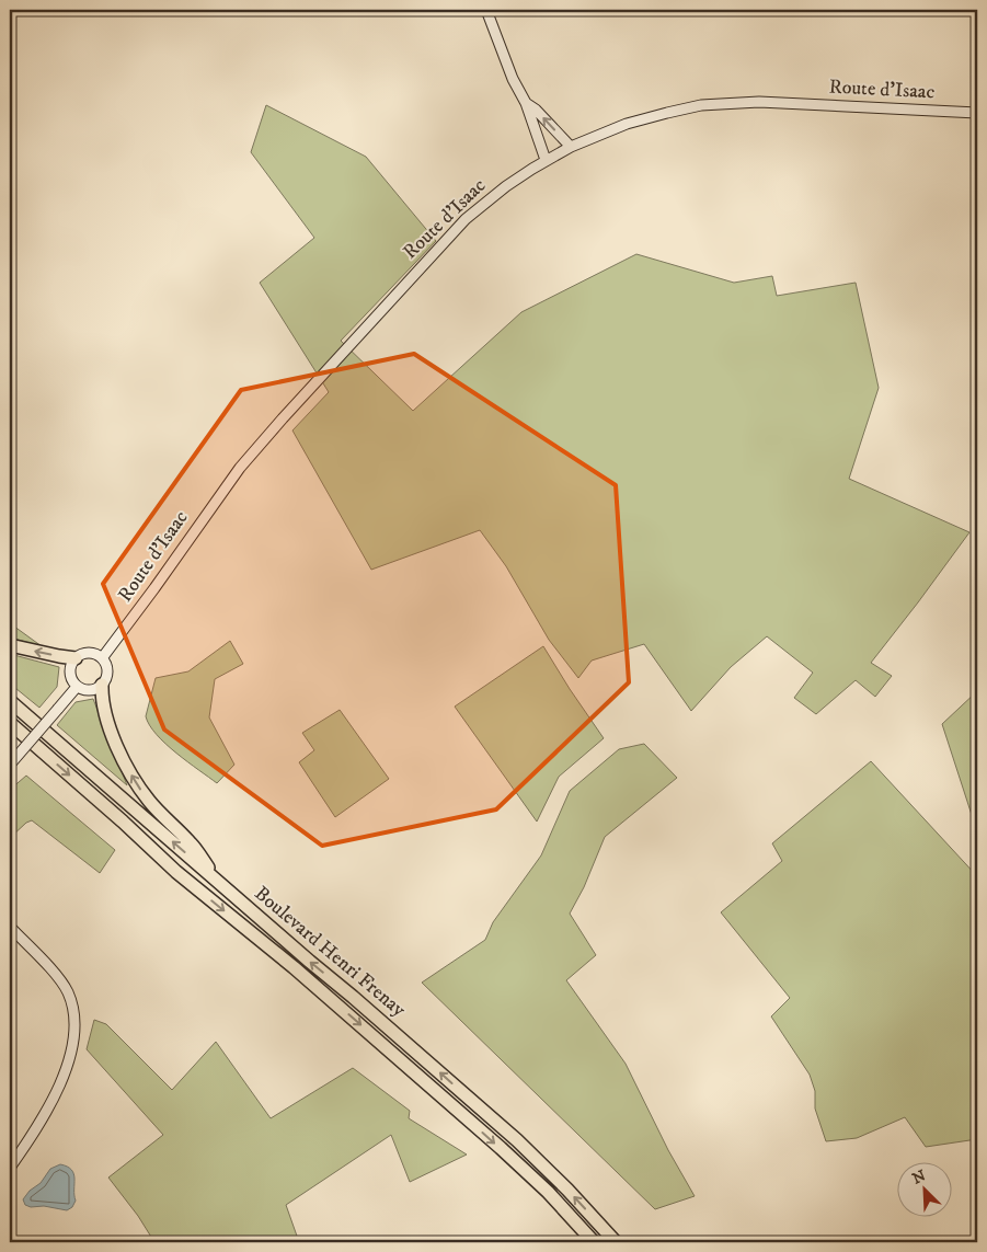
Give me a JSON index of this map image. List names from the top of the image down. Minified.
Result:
{"streets":{"highway":["Boulevard Henri Frenay"],"street":["Route d'Isaac"]},"north":"top left"}
